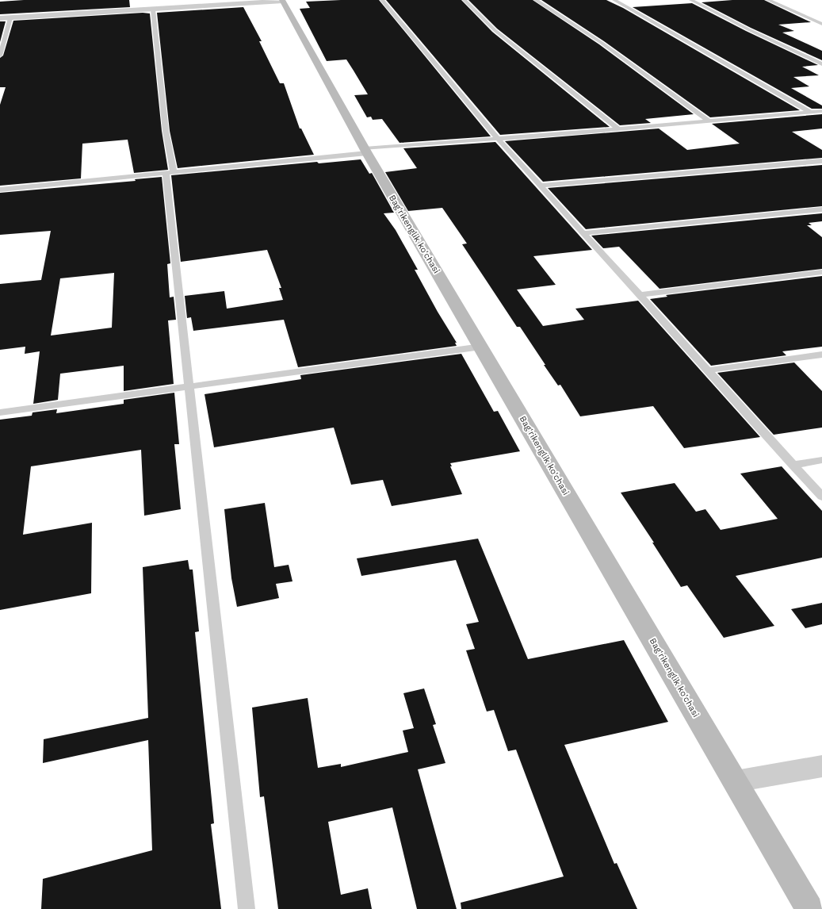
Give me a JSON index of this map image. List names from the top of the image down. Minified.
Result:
{"streets":{"main road":["Bag'rikenglik ko'chasi"]}}
